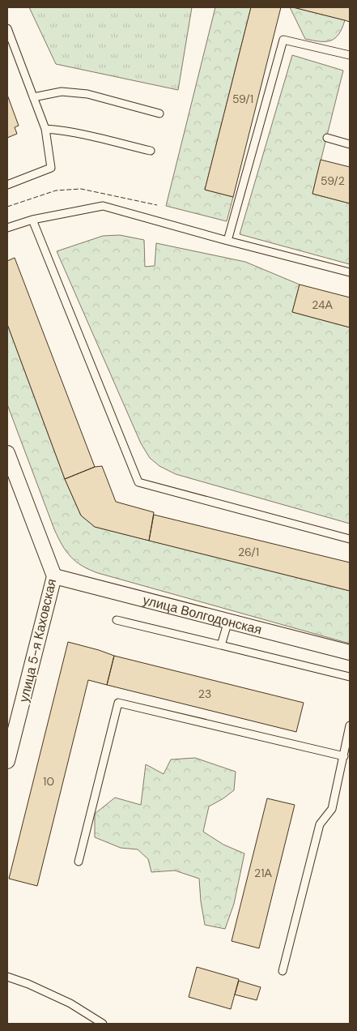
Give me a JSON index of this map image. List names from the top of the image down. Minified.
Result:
{"streets":{"street":["улица Волгодонская","улица 5-я Каховская"]},"crossings":[["улица Волгодонская","улица 5-я Каховская"]],"house_numbers":["59/1","59/2","24А","26/1","23","10","21А"]}
